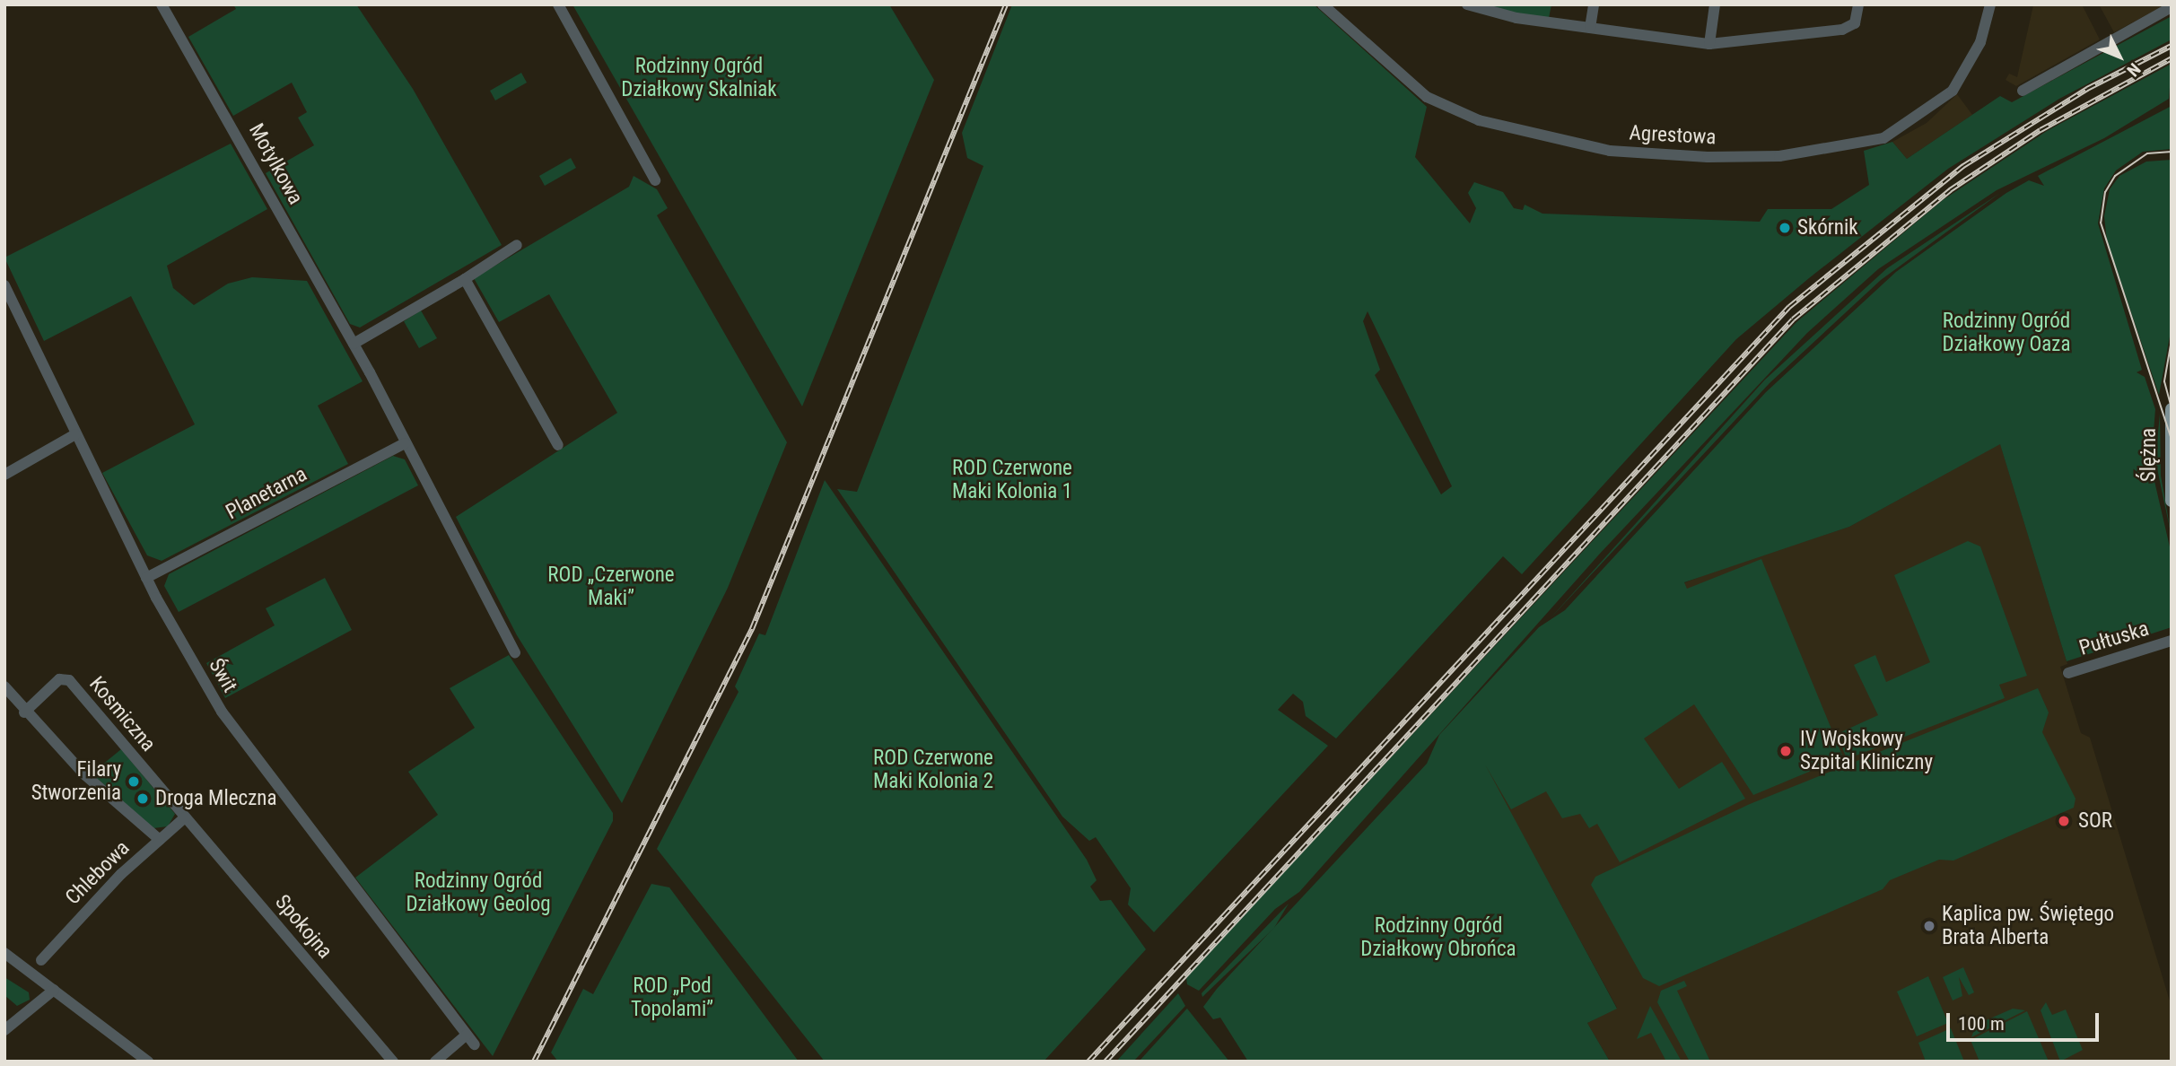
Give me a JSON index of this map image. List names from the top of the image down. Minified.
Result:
{"streets":{"main road":["Ślężna"],"street":["Agrestowa","Motylkowa","Planetarna","Pułtuska","Świt","Kosmiczna","Chlebowa","Spokojna"]},"crossings":[["Motylkowa","Planetarna"],["Planetarna","Świt"],["Kosmiczna","Chlebowa"],["Kosmiczna","Spokojna"],["Chlebowa","Spokojna"]],"parks":["Rodzinny Ogród Działkowy Skalniak","Rodzinny Ogród Działkowy Oaza","ROD Czerwone Maki Kolonia 1","ROD „Czerwone Maki”","ROD Czerwone Maki Kolonia 2","Rodzinny Ogród Działkowy Geolog","Rodzinny Ogród Działkowy Obrońca","ROD „Pod Topolami”"],"places":["Skórnik","IV Wojskowy Szpital Kliniczny","Filary Stworzenia","Droga Mleczna","SOR","Kaplica pw. Świętego Brata Alberta"],"scale_bar":"100 m","north":"bottom right"}
